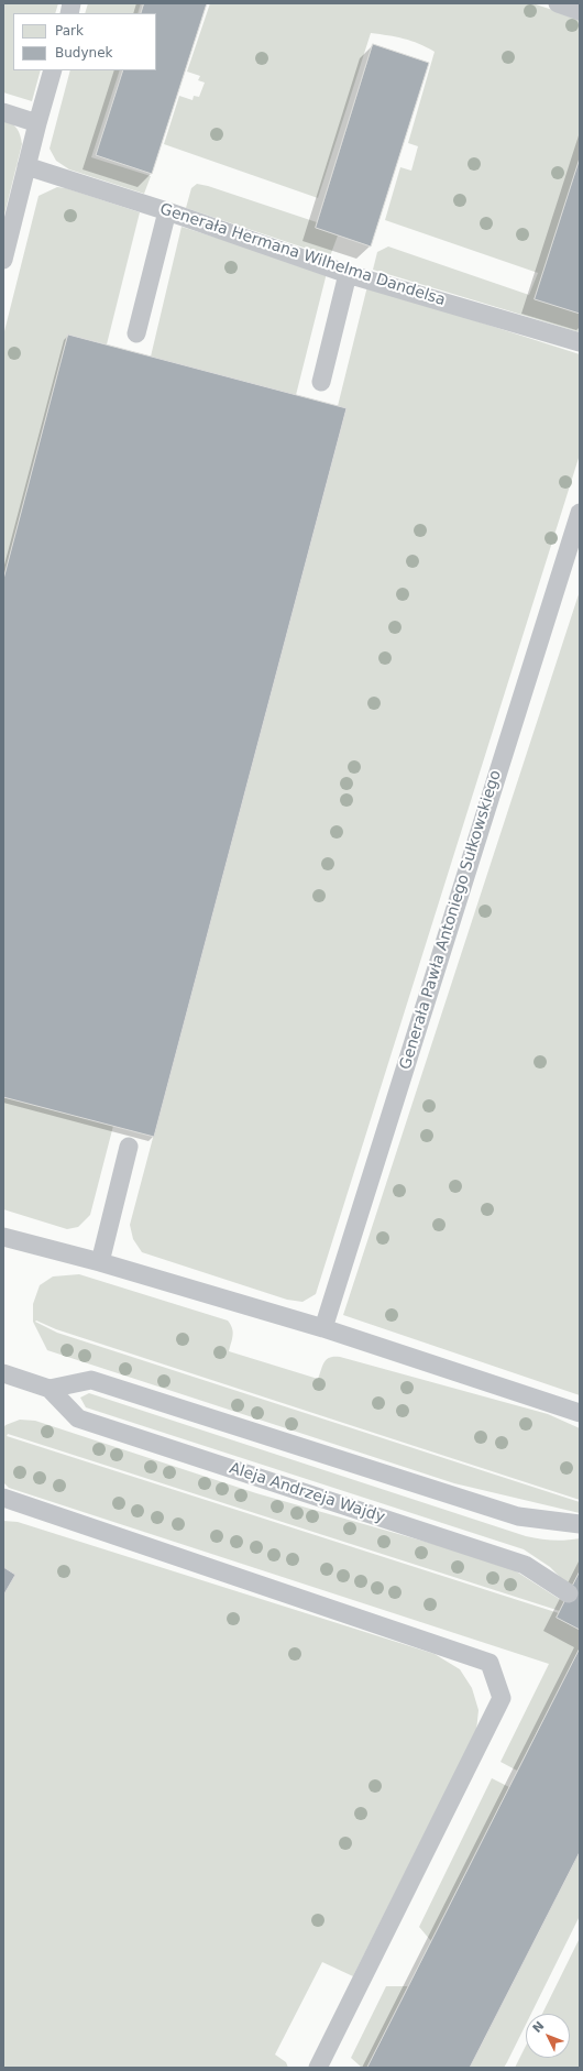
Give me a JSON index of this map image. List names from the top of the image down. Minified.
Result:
{"streets":{"lane":["Generała Hermana Wilhelma Dandelsa","Generała Pawła Antoniego Sułkowskiego","Aleja Andrzeja Wajdy"]},"legend":["Park","Budynek"],"north":"top left"}
